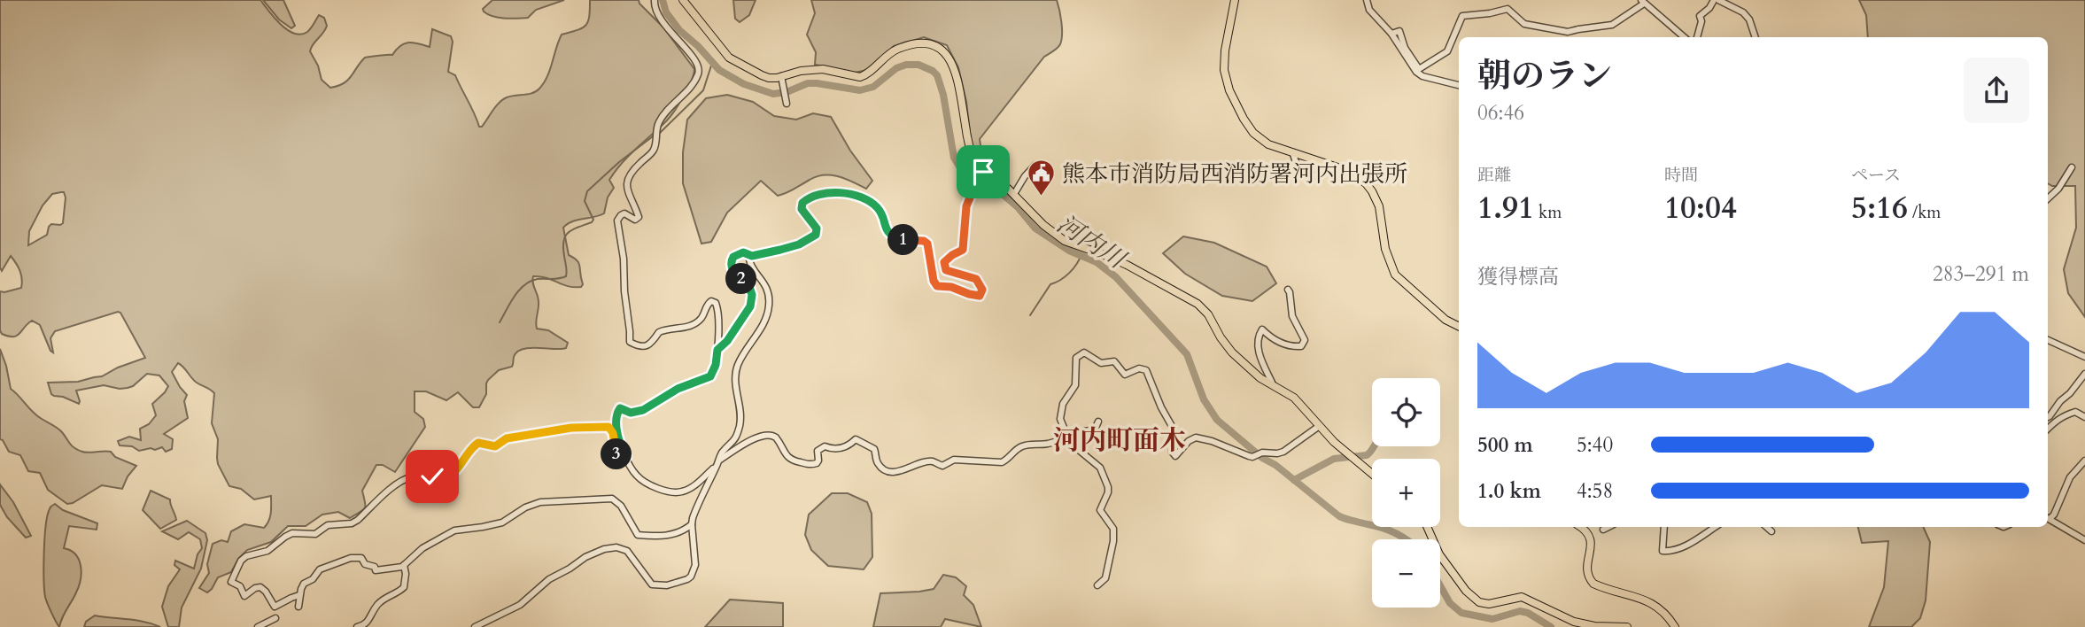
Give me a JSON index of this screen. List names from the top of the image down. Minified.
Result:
{"districts":["河内町面木"],"water":["河内川"],"places":{"public building":["熊本市消防局西消防署河内出張所"]},"page":{"heading":["朝のラン","06:46"],"stats":[["距離","1.91 km"],["時間","10:04"],["ペース","5:16 /km"]],"pins":["1","2","3"],"chart":["獲得標高","283–291 m"],"map_buttons":["+","−"],"list":[{"name":"500 m","note":"5:40"},{"name":"1.0 km","note":"4:58"}]}}
